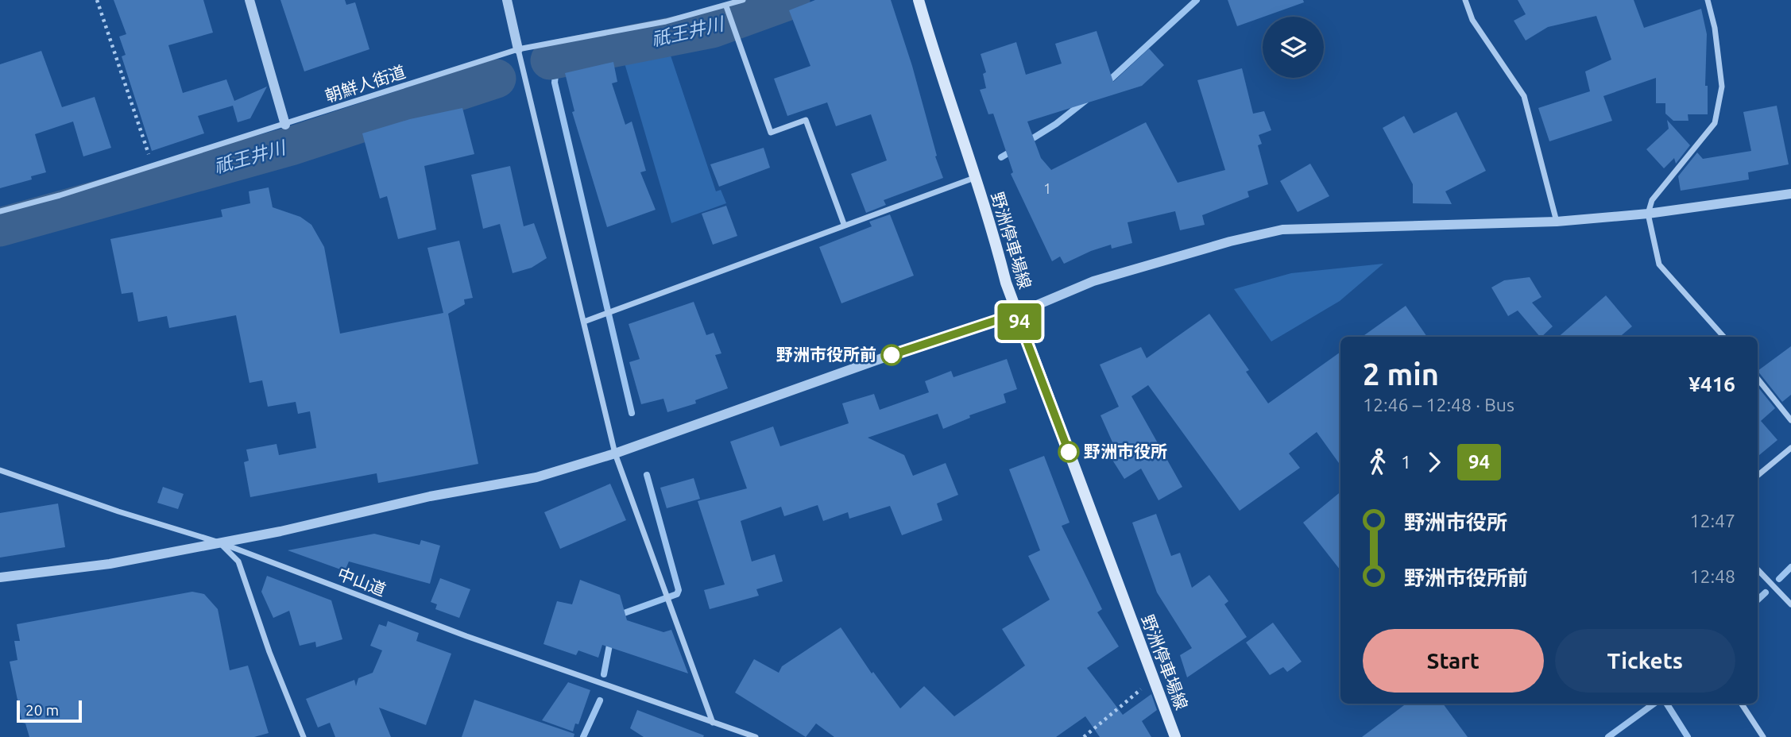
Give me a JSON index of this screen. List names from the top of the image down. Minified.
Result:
{"streets":{"main road":["野洲停車場線"],"street":["朝鮮人街道","中山道"]},"water":["祇王井川"],"places":["野洲市役所前","野洲市役所"],"lines":["bus line 94"],"house_numbers":["1"],"scale_bar":"20 m","page":{"on_map":"94","heading":["2 min","12:46 – 12:48 · Bus","¥416"],"legs":["1","94"],"list":[{"name":"野洲市役所","value":"12:47"},{"name":"野洲市役所前","value":"12:48"}],"buttons":["Start","Tickets"],"scale":"20 m"}}
